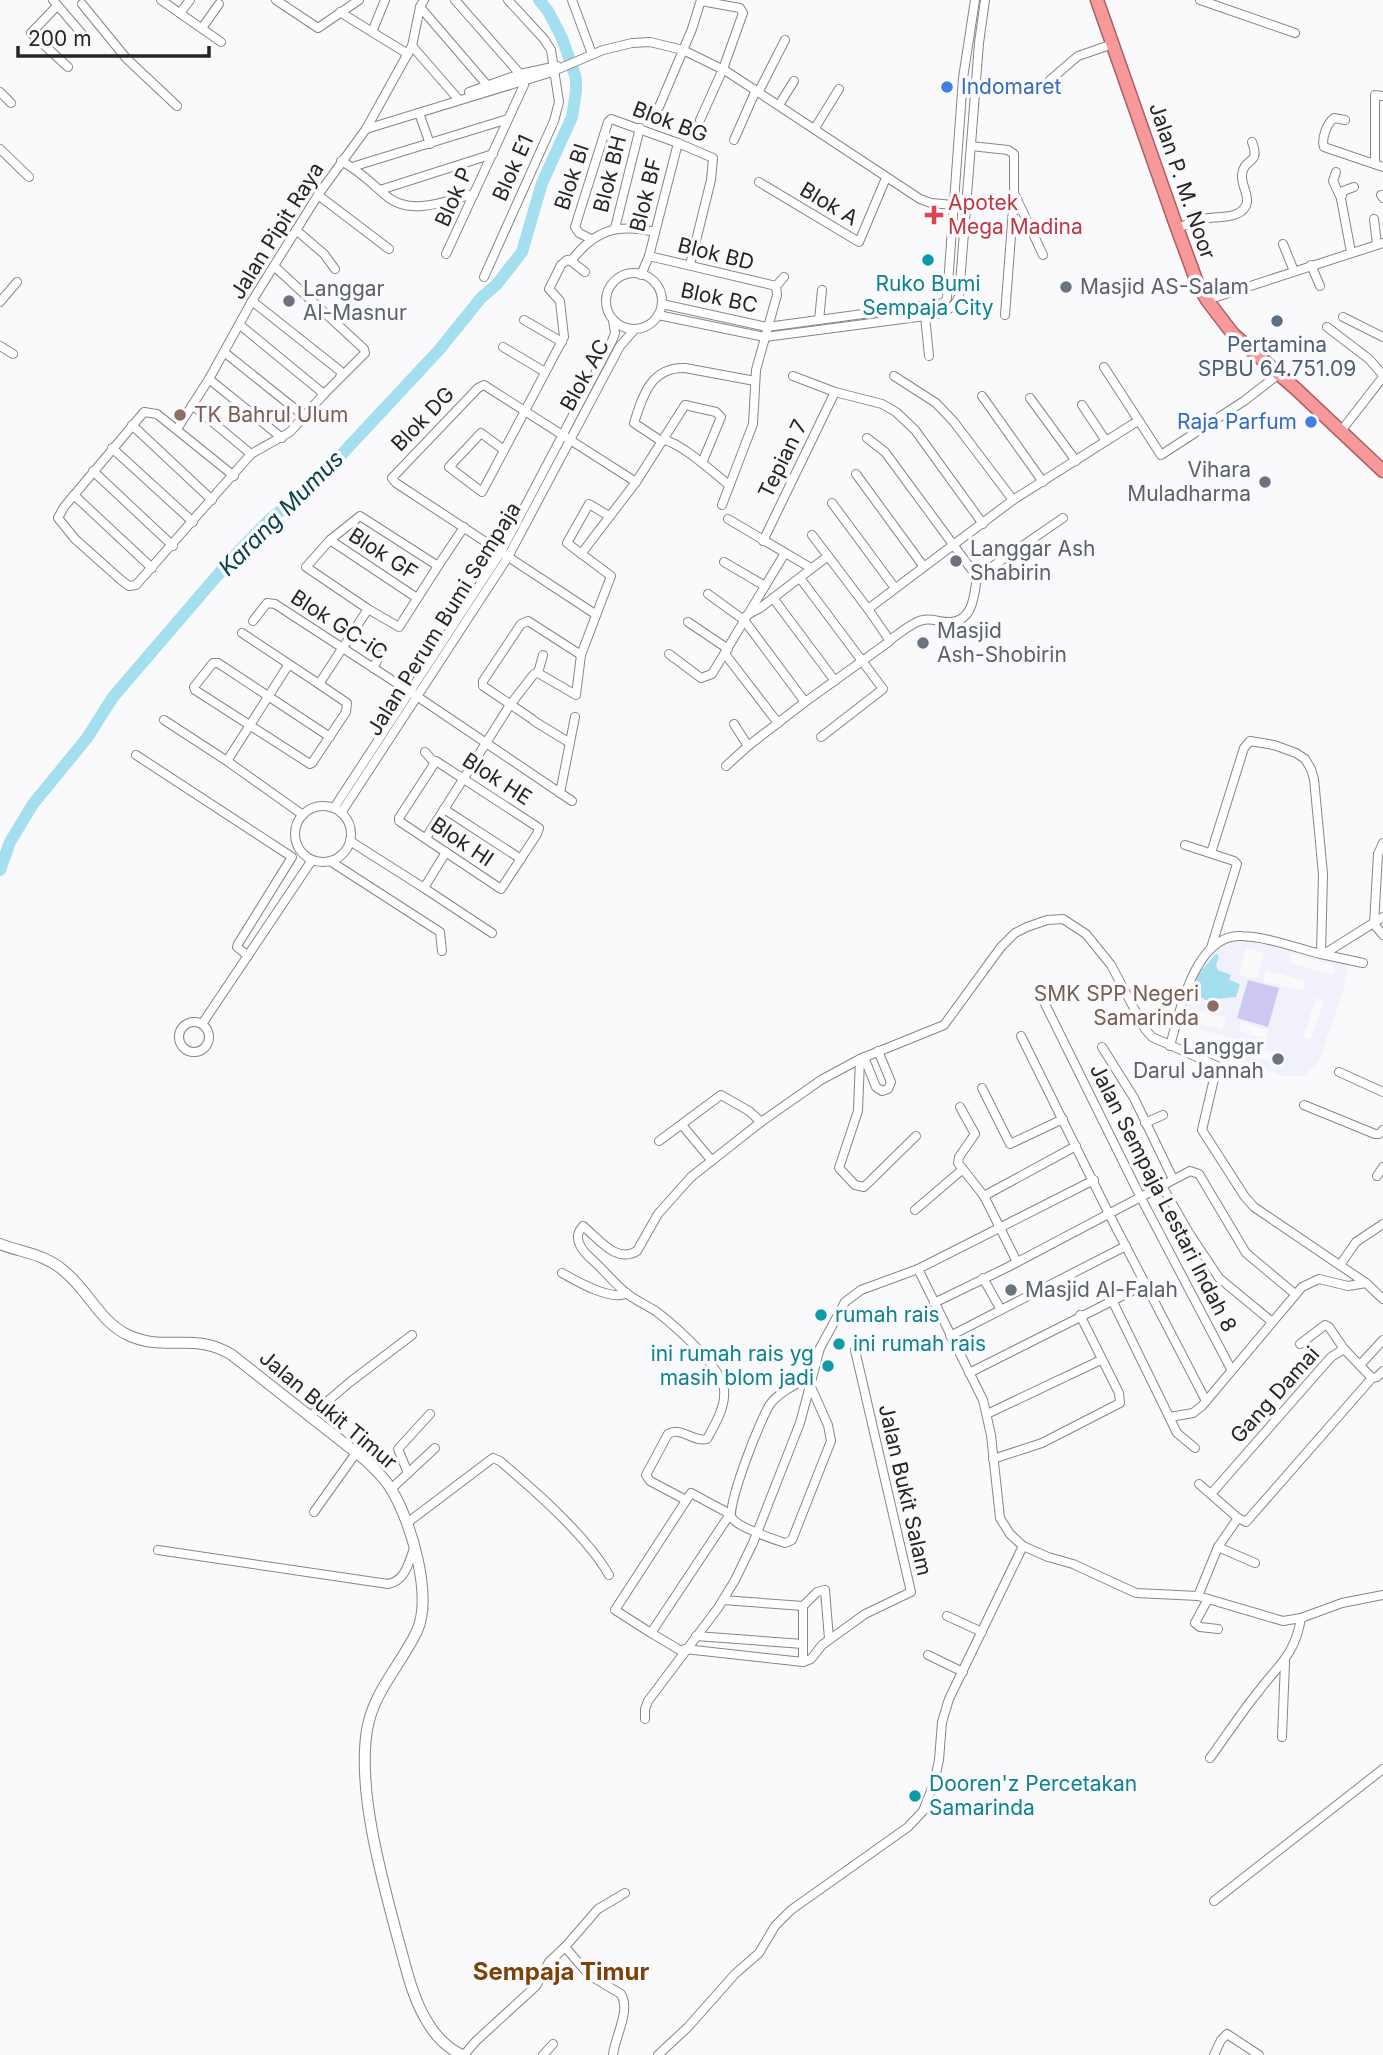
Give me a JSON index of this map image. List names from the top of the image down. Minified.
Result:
{"streets":{"highway":["Jalan P. M. Noor"],"street":["Blok BG","Blok E1","Blok BH","Blok BI","Blok BF","Blok P","Blok A","Jalan Pipit Raya","Blok BD","Blok BC","Blok AC","Blok DG","Tepian 7","Blok GF","Jalan Perum Bumi Sempaja","Blok GC-iC","Blok HE","Blok HI","Jalan Sempaja Lestari Indah 8","Gang Damai","Jalan Bukit Timur","Jalan Bukit Salam"]},"crossings":[["Blok BG","Blok BH"],["Blok BG","Blok BI"],["Blok BG","Blok BF"],["Blok BG","Blok BD"],["Blok BF","Blok BD"],["Blok BF","Blok BC"],["Blok BF","Blok AC"],["Blok BC","Blok AC"],["Blok AC","Jalan Perum Bumi Sempaja"],["Jalan Perum Bumi Sempaja","Blok GC-iC"],["Blok HE","Blok HI"]],"districts":["Sempaja Timur"],"water":["Karang Mumus"],"places":{"other":["Indomaret","Ruko Bumi Sempaja City","Masjid AS-Salam","Langgar Al-Masnur","Pertamina SPBU 64.751.09","TK Bahrul Ulum","Raja Parfum","Vihara Muladharma","Langgar Ash Shabirin","Masjid Ash-Shobirin","SMK SPP Negeri Samarinda","Langgar Darul Jannah","Masjid Al-Falah","rumah rais","ini rumah rais","ini rumah rais yg masih blom jadi","Dooren'z Percetakan Samarinda"],"health":["Apotek Mega Madina"]},"scale_bar":"200 m"}
